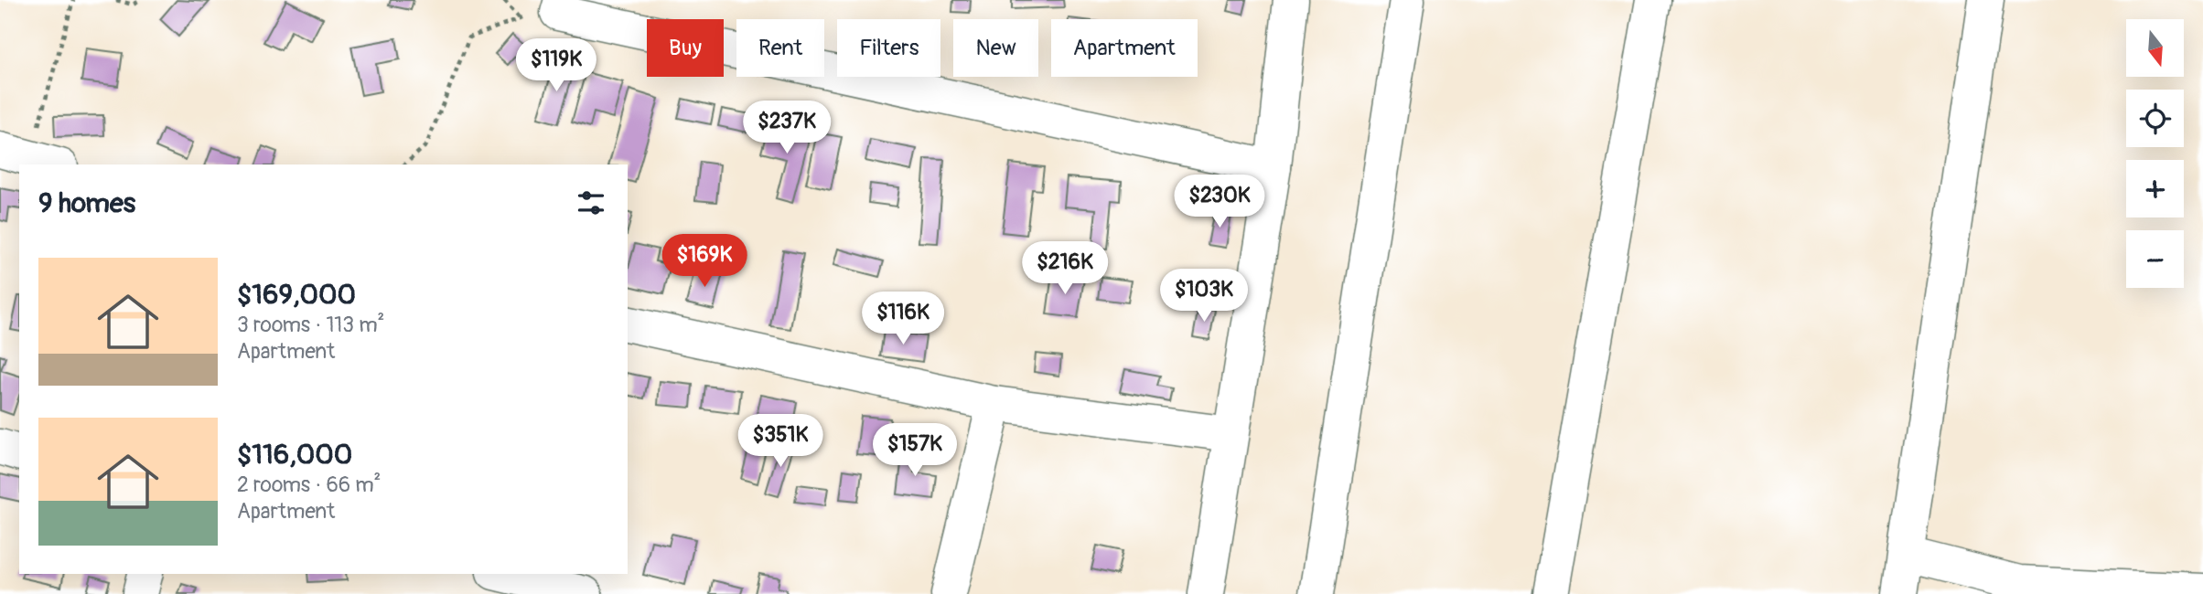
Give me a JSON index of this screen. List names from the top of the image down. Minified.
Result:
{"north":"bottom","page":{"map_buttons":["+","−"],"chip":["Buy","Rent","Filters","New","Apartment"],"price":["$119K","$237K","$230K","$169K","$216K","$103K","$116K","$351K","$157K"],"heading":"9 homes","list":[{"name":"$169,000","note":"3 rooms · 113 m² · Apartment"},{"name":"$116,000","note":"2 rooms · 66 m² · Apartment"}]}}
